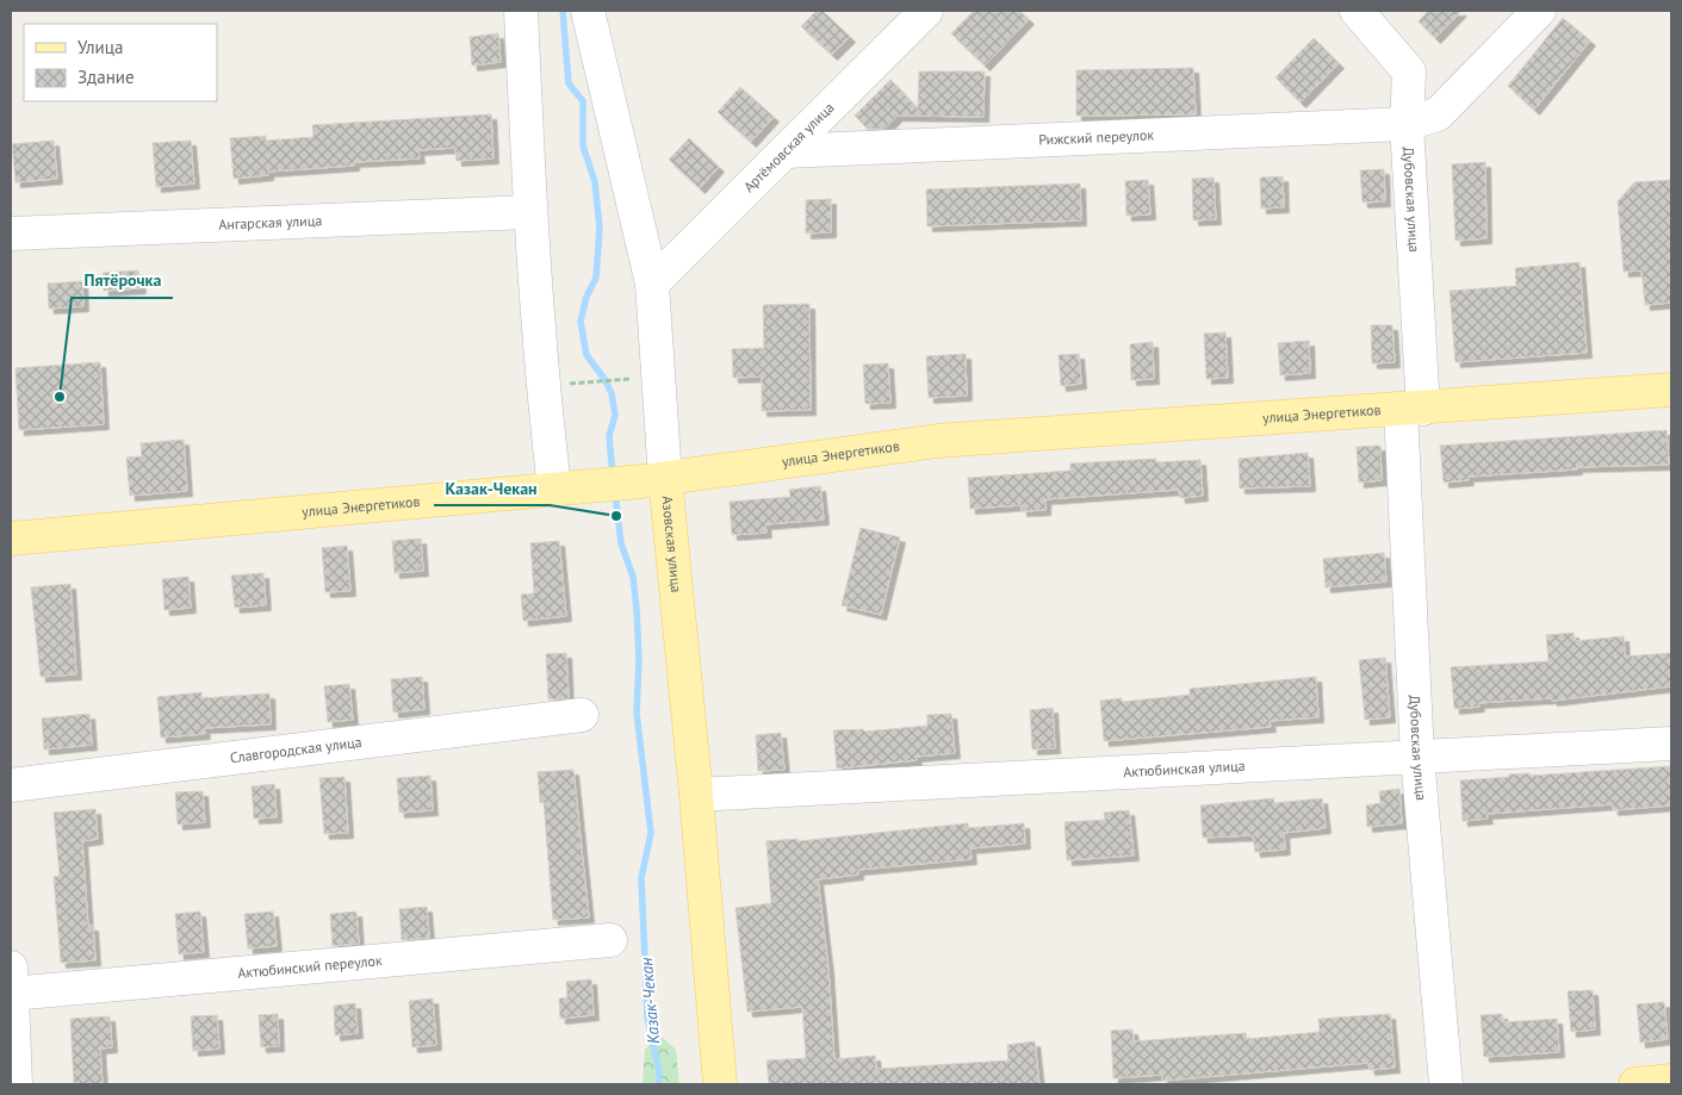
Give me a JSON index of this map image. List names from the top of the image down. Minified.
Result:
{"streets":{"main road":["улица Энергетиков","Азовская улица"],"street":["Рижский переулок","Артёмовская улица","Дубовская улица","Ангарская улица","Славгородская улица","Актюбинская улица","Актюбинский переулок"]},"crossings":[["Рижский переулок","Артёмовская улица"],["Рижский переулок","Дубовская улица"],["Артёмовская улица","Азовская улица"],["Дубовская улица","улица Энергетиков"],["Дубовская улица","Актюбинская улица"],["улица Энергетиков","Азовская улица"],["Азовская улица","Актюбинская улица"]],"water":["Казак-Чекан"],"places":["Пятёрочка","Казак-Чекан"],"legend":["Улица","Здание"]}
